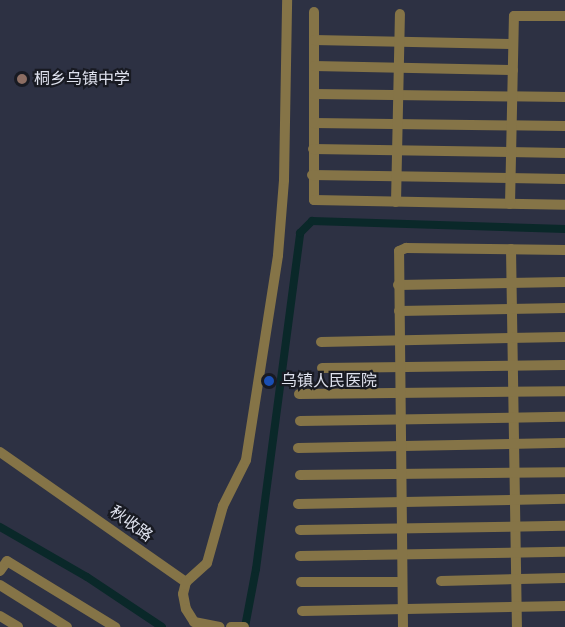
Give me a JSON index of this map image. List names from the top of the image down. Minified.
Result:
{"streets":{"street":["秋收路"]},"places":["桐乡乌镇中学","乌镇人民医院"]}
